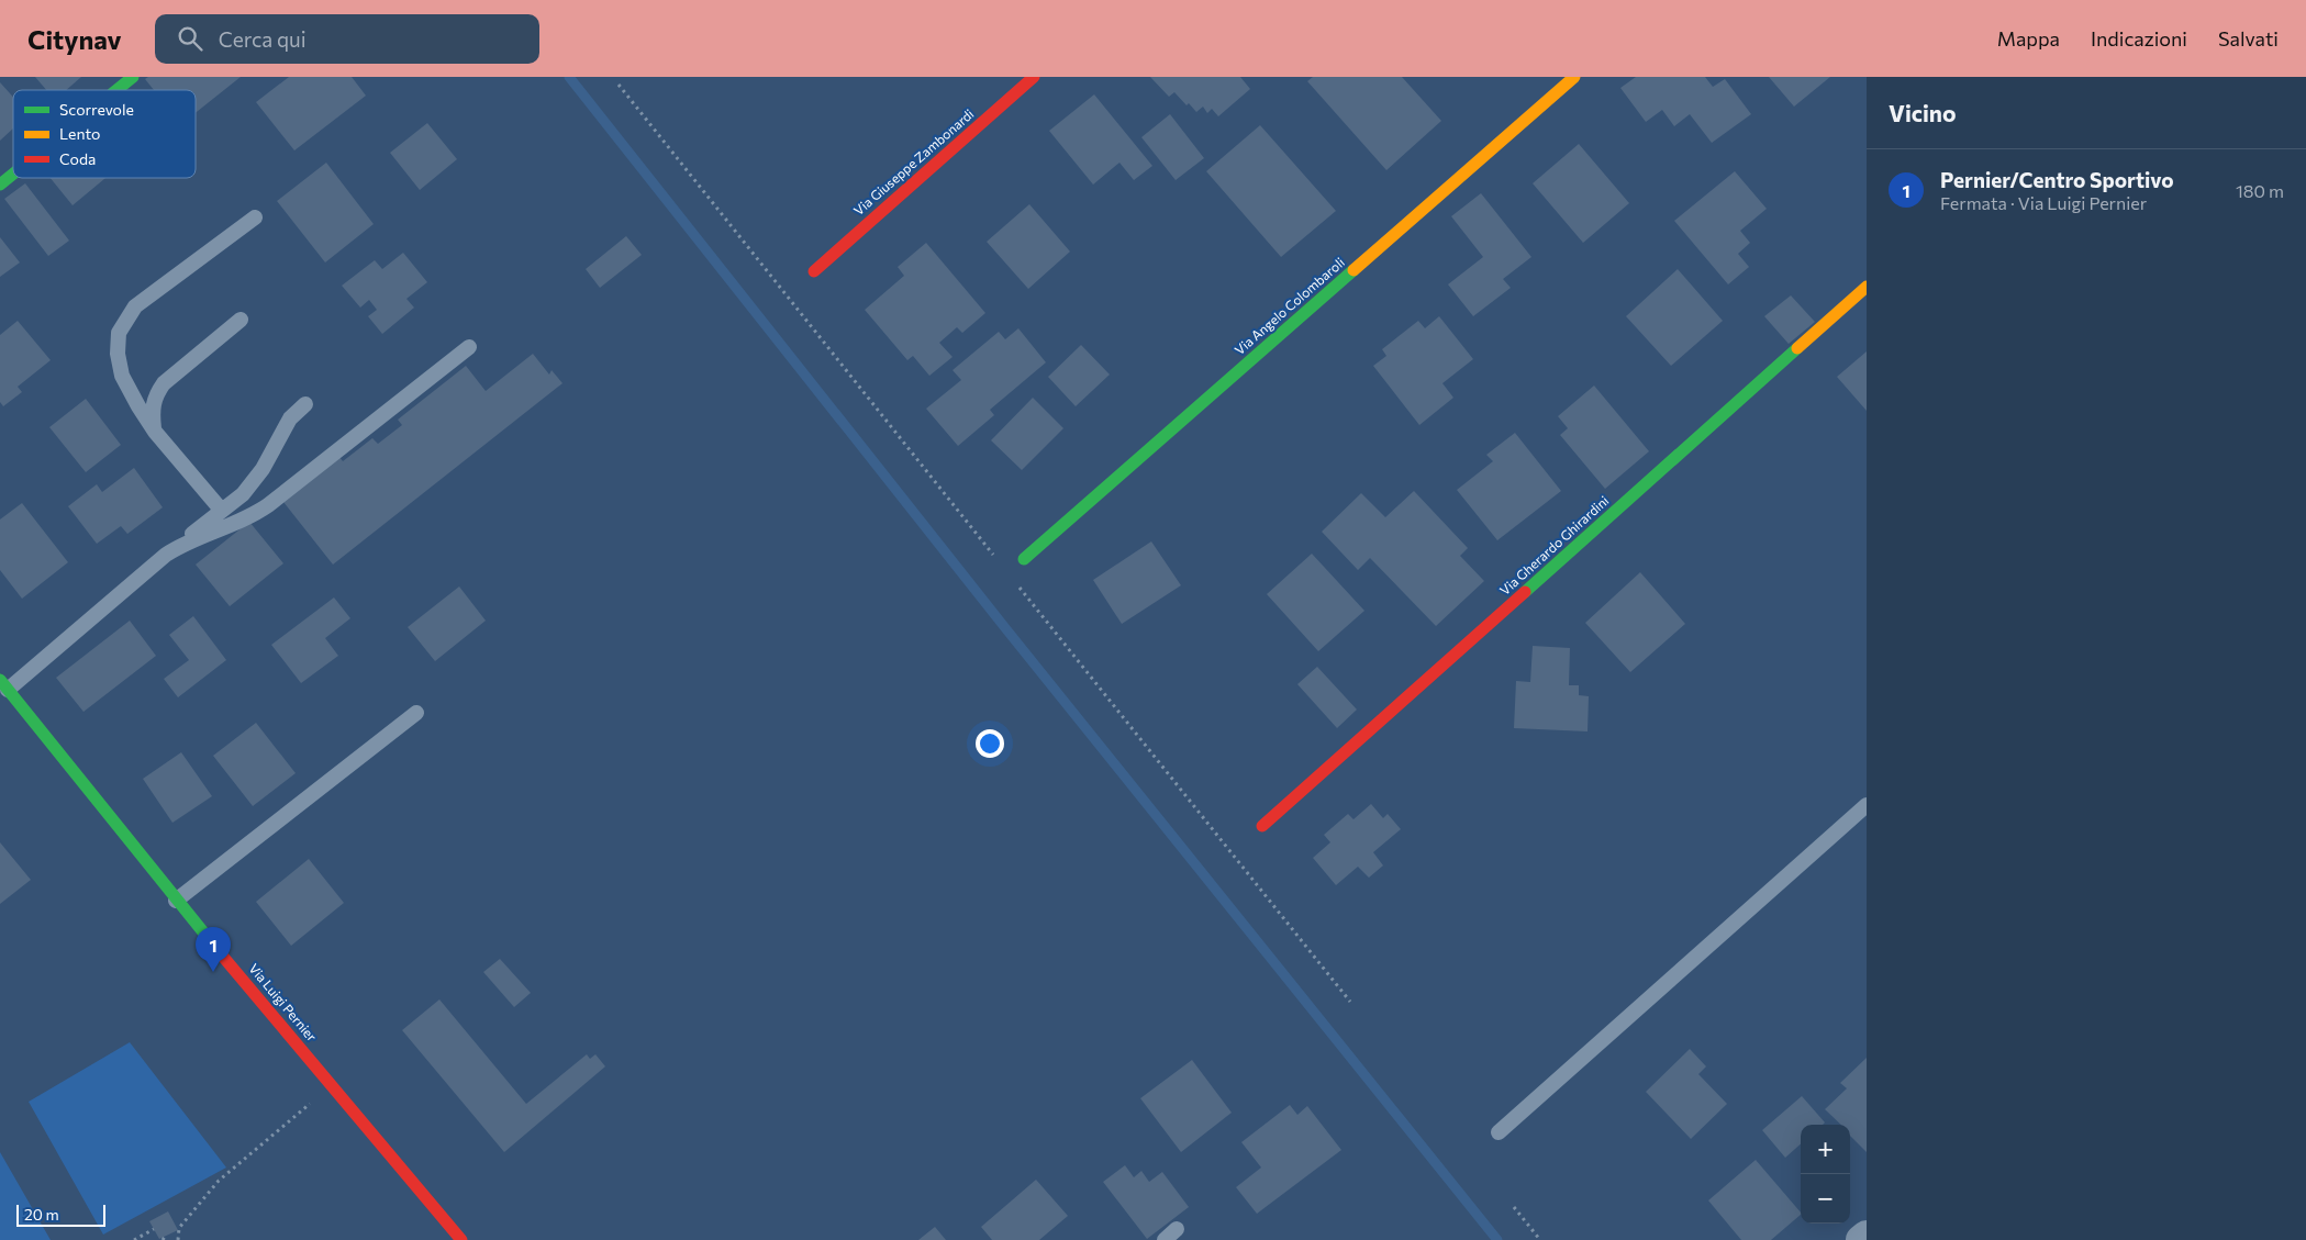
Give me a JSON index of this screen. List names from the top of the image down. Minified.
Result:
{"streets":{"street":["Via Giuseppe Zambonardi","Via Angelo Colombaroli","Via Gherardo Ghirardini","Via Luigi Pernier"]},"legend":["Scorrevole","Lento","Coda"],"scale_bar":"20 m","page":{"header":"Citynav","search":"Cerca qui","nav":["Mappa","Indicazioni","Salvati"],"heading":"Vicino","list":[{"mark":"1","name":"Pernier/Centro Sportivo","note":"Fermata · Via Luigi Pernier","value":"180 m"}],"pins":"1","map_buttons":["+","−"],"scale":"20 m"}}
